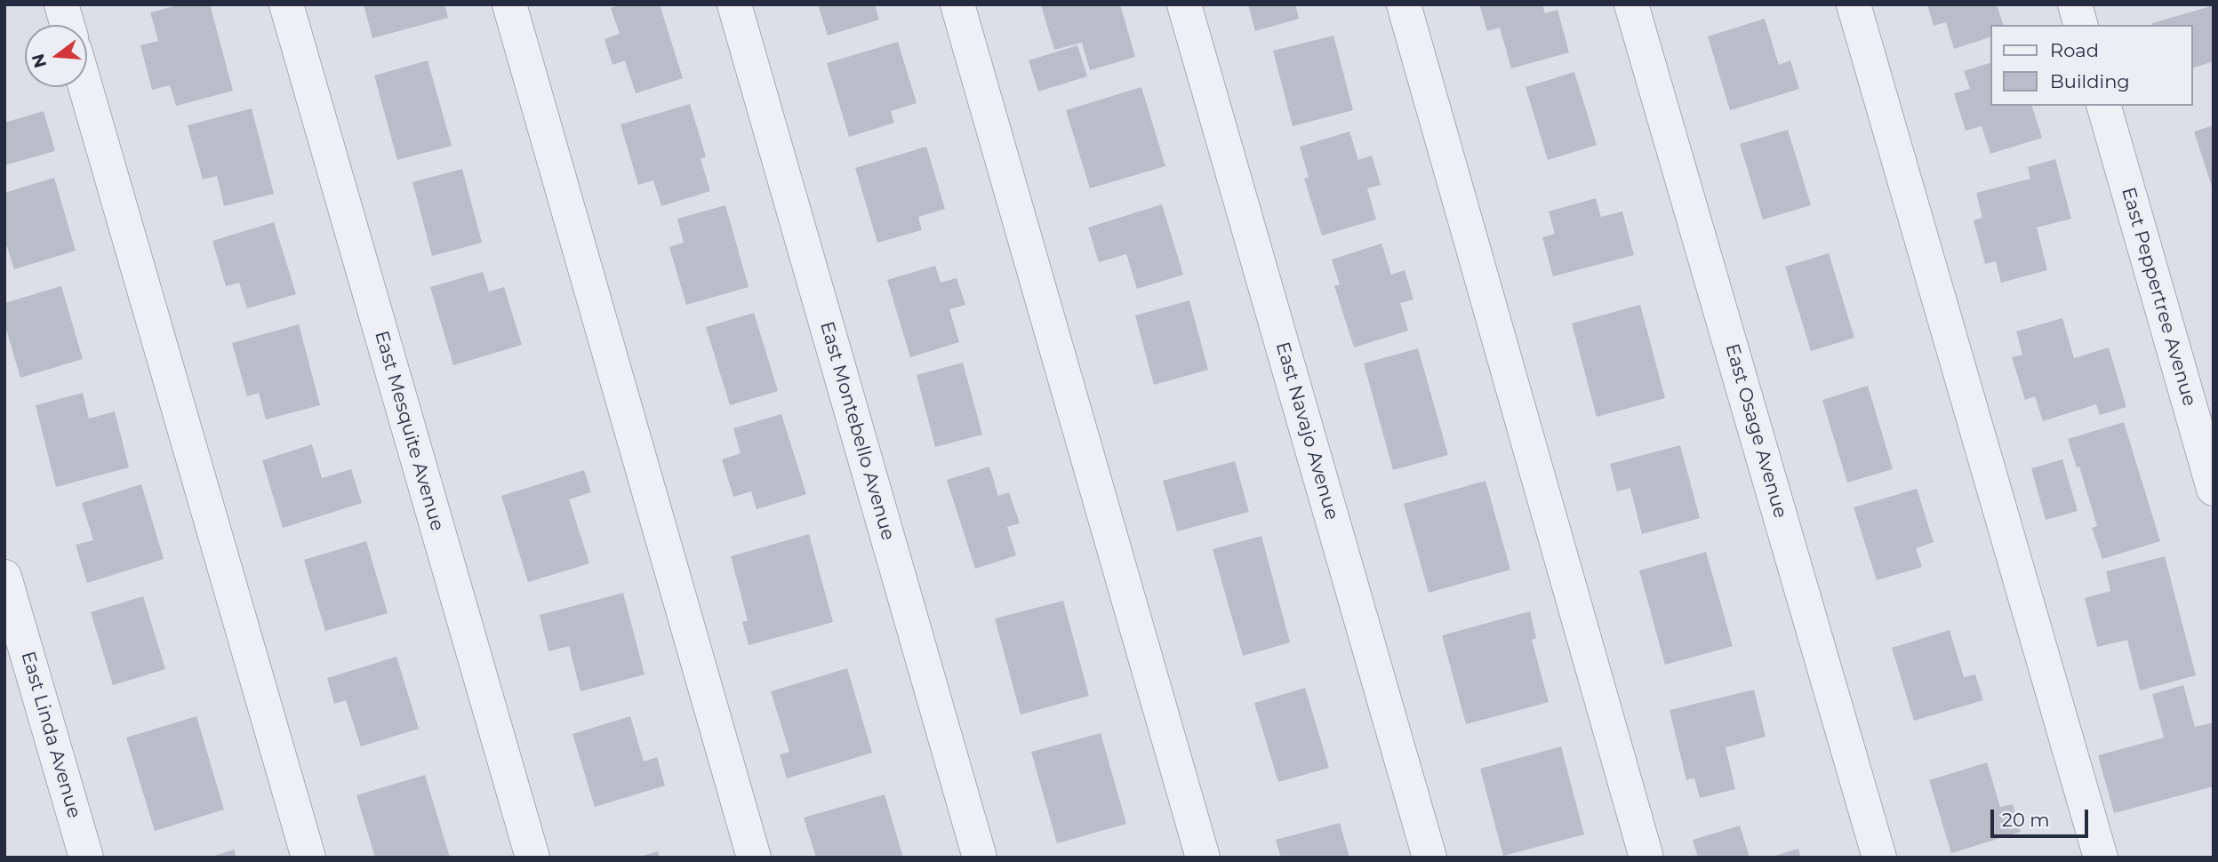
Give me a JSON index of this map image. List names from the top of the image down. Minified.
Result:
{"streets":{"street":["East Peppertree Avenue","East Mesquite Avenue","East Montebello Avenue","East Navajo Avenue","East Osage Avenue","East Linda Avenue"]},"legend":["Road","Building"],"scale_bar":"20 m","north":"left"}
